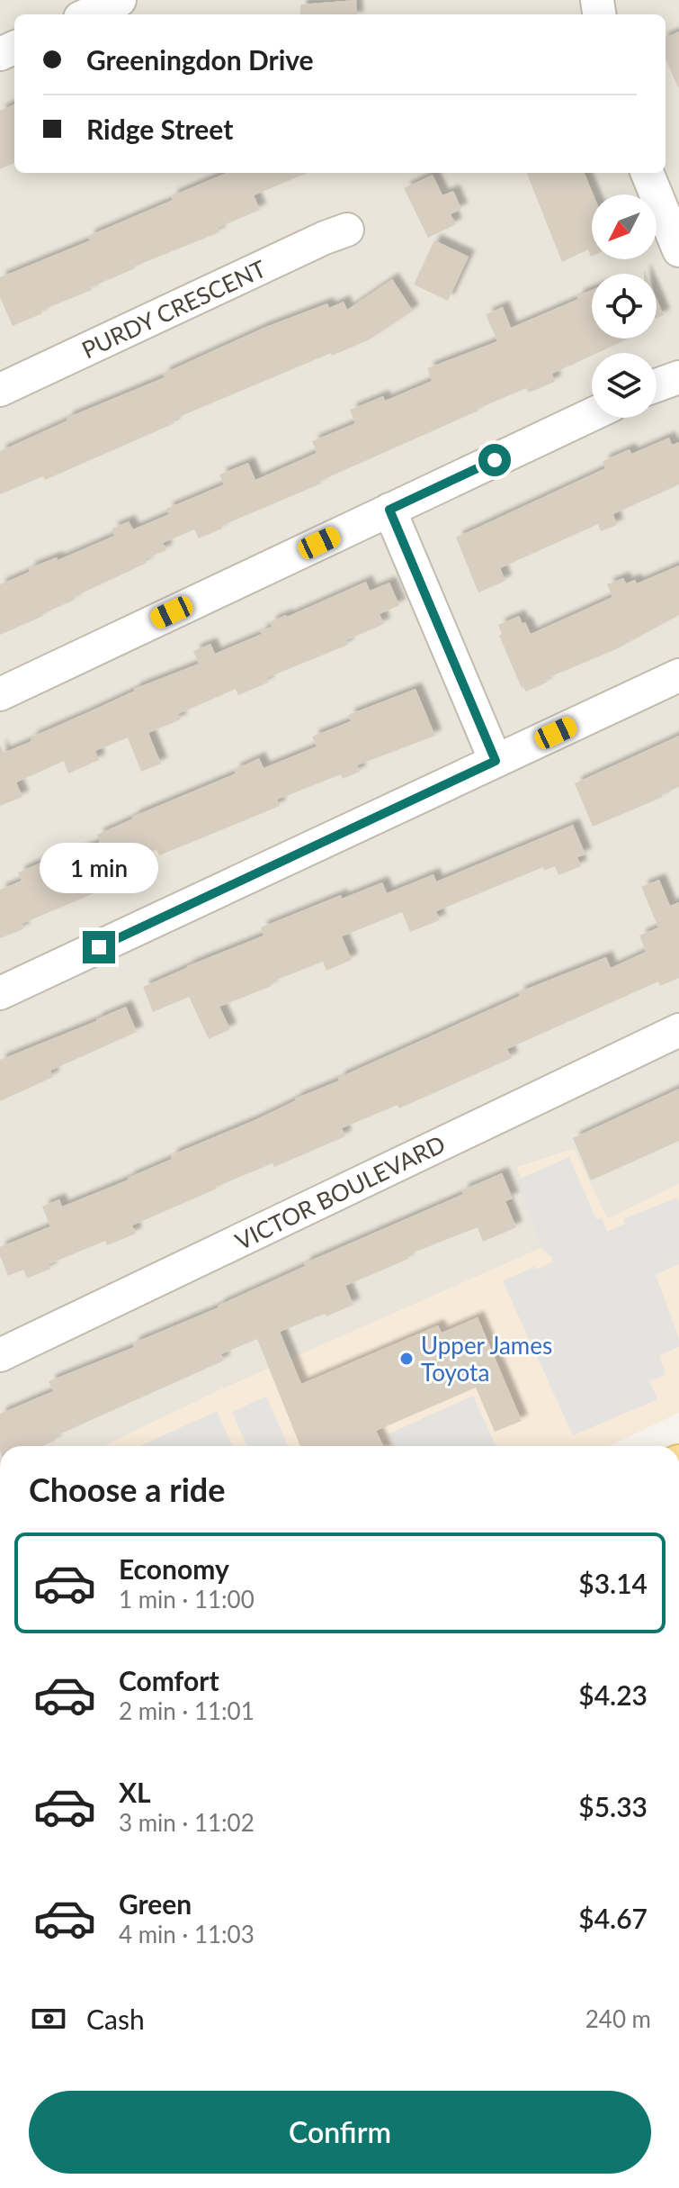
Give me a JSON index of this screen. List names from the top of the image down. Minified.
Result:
{"streets":{"street":["PURDY CRESCENT","VICTOR BOULEVARD"]},"places":["Upper James Toyota"],"north":"bottom left","page":{"banner":["Greeningdon Drive","Ridge Street"],"bubble":"1 min","heading":"Choose a ride","list":[{"name":"Economy","note":"1 min · 11:00","value":"$3.14"},{"name":"Comfort","note":"2 min · 11:01","value":"$4.23"},{"name":"XL","note":"3 min · 11:02","value":"$5.33"},{"name":"Green","note":"4 min · 11:03","value":"$4.67"}],"pay":["Cash","240 m"],"buttons":"Confirm"}}
